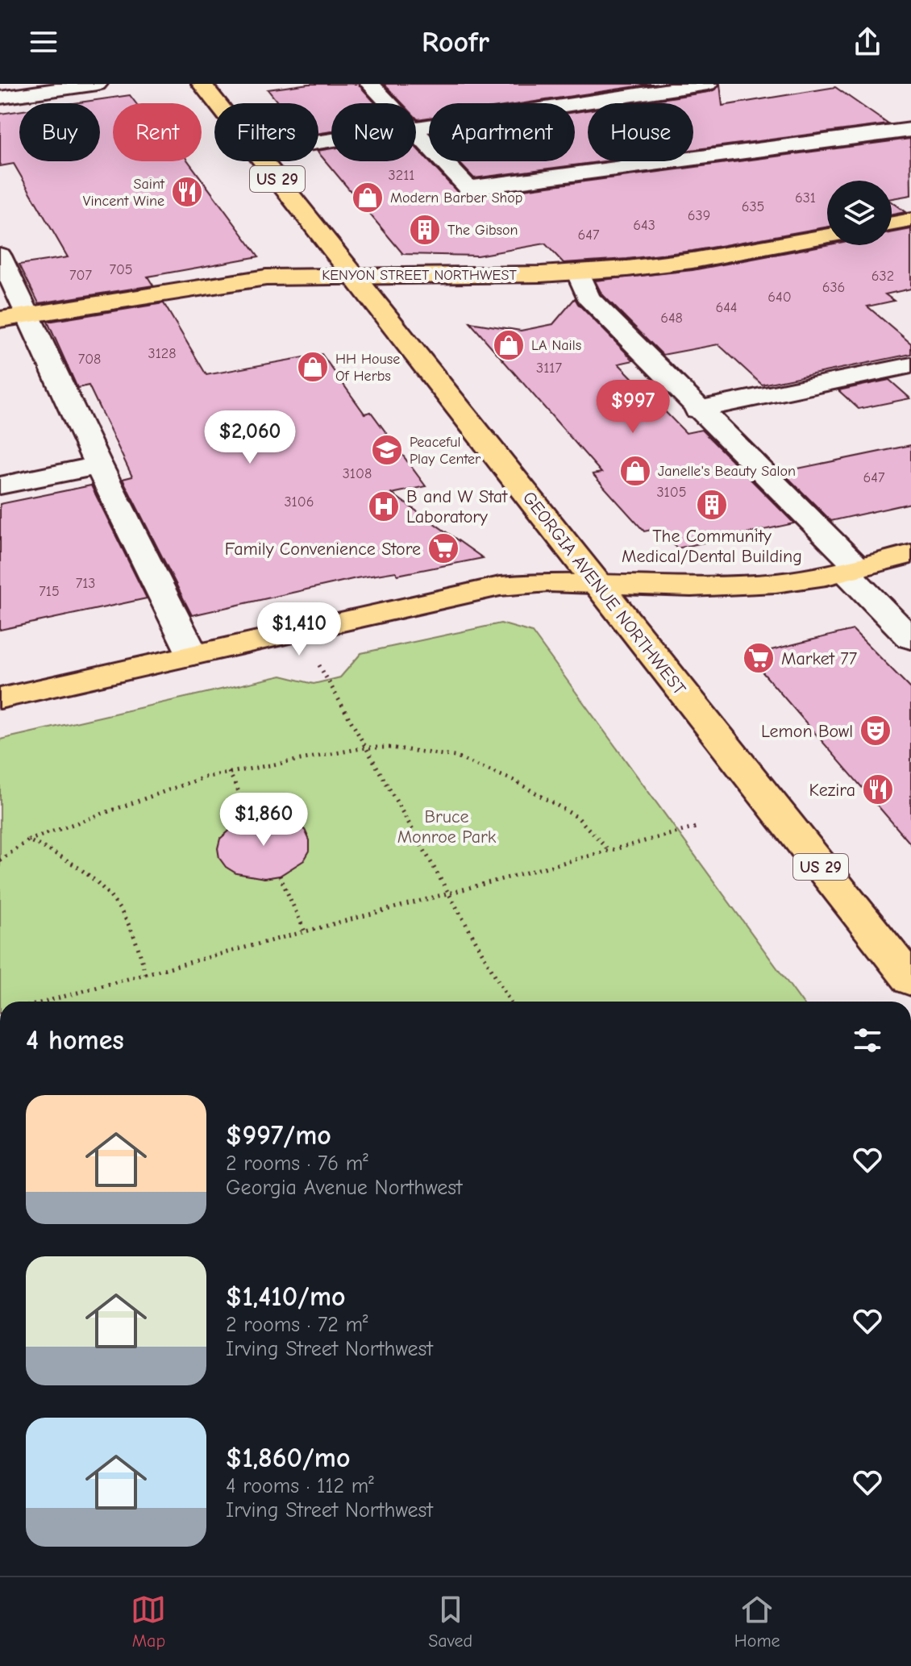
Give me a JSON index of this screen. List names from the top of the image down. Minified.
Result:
{"streets":{"main road":["US 29","KENYON STREET NORTHWEST","GEORGIA AVENUE NORTHWEST"]},"crossings":[["KENYON STREET NORTHWEST","GEORGIA AVENUE NORTHWEST"]],"parks":["Bruce Monroe Park"],"places":{"restaurant":["Saint Vincent Wine","Kezira"],"shop":["Modern Barber Shop","LA Nails","HH House Of Herbs","Janelle's Beauty Salon"],"building":["The Gibson","The Community Medical/Dental Building"],"school or university":["Peaceful Play Center"],"hospital":["B and W Stat Laboratory"],"supermarket":["Family Convenience Store","Market 77"],"theatre":["Lemon Bowl"]},"house_numbers":["3211","631","635","639","643","647","705","707","632","636","640","644","648","3128","708","3117","3108","647","3105","3106","713","715"],"page":{"header":"Roofr","chip":["Buy","Rent","Filters","New","Apartment","House"],"price":["$997","$2,060","$1,410","$1,860"],"heading":"4 homes","list":[{"name":"$997/mo","note":"2 rooms · 76 m² · Georgia Avenue Northwest"},{"name":"$1,410/mo","note":"2 rooms · 72 m² · Irving Street Northwest"},{"name":"$1,860/mo","note":"4 rooms · 112 m² · Irving Street Northwest"}],"tabs":["Map","Saved","Home"]}}
